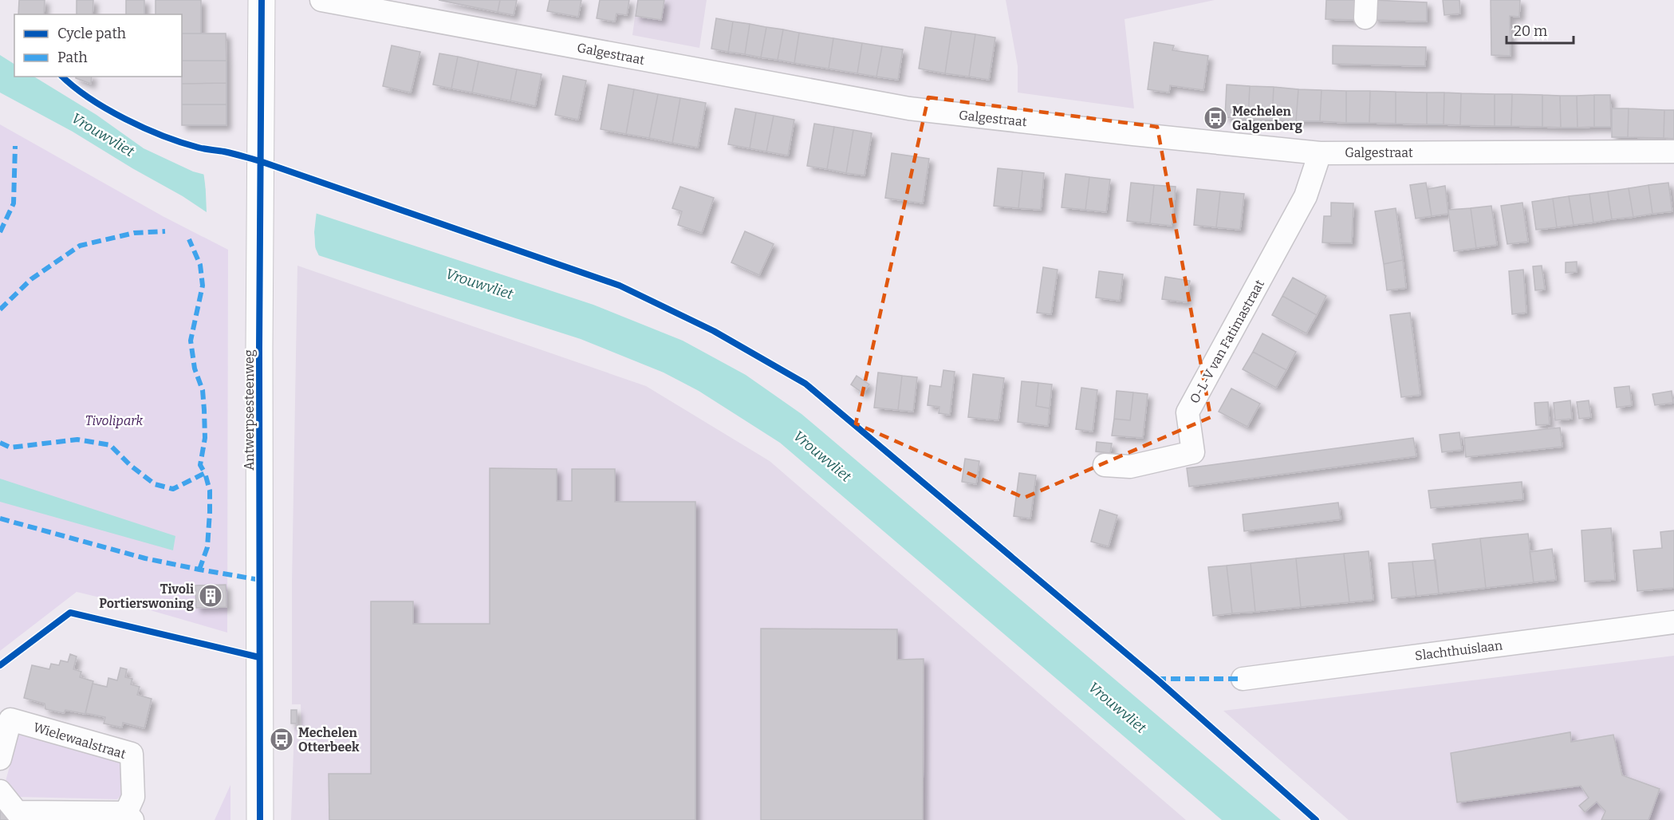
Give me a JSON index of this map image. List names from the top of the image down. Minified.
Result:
{"streets":{"main road":["Antwerpsesteenweg"],"street":["Galgestraat","O-L-V van Fatimastraat","Slachthuislaan","Wielewaalstraat"]},"crossings":[["Galgestraat","O-L-V van Fatimastraat"]],"water":["Vrouwvliet"],"parks":["Tivolipark"],"places":{"bus stop":["Mechelen Galgenberg","Mechelen Otterbeek"],"building":["Tivoli Portierswoning"]},"legend":["Cycle path","Path"],"scale_bar":"20 m"}
